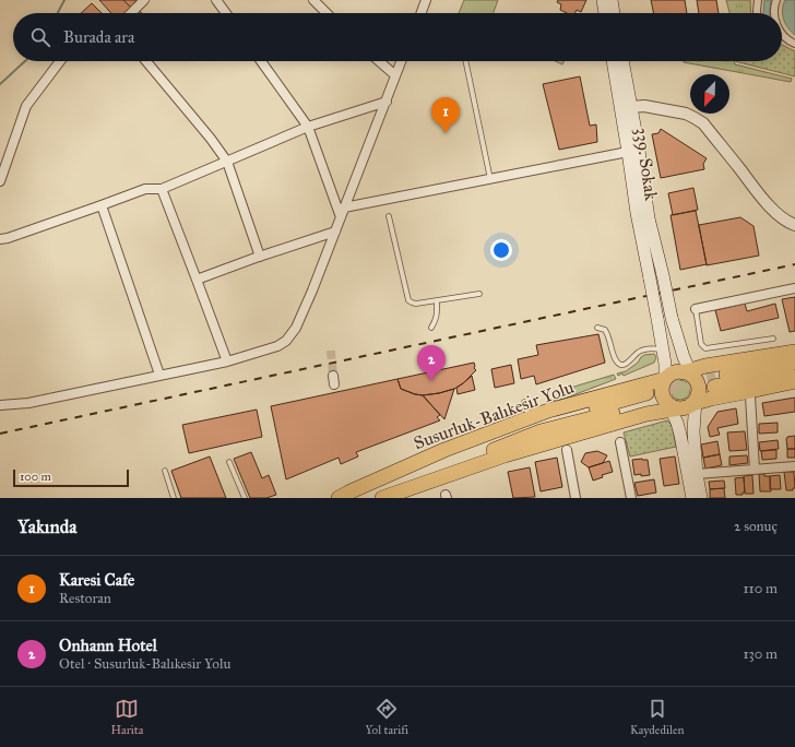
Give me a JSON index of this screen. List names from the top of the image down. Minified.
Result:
{"streets":{"highway":["Susurluk-Balıkesir Yolu"],"main road":["339. Sokak"]},"crossings":[["339. Sokak","Susurluk-Balıkesir Yolu"]],"scale_bar":"100 m","north":"bottom left","page":{"search":"Burada ara","pins":["1","2"],"scale":"100 m","heading":["Yakında","2 sonuç"],"list":[{"mark":"1","name":"Karesi Cafe","note":"Restoran","value":"110 m"},{"mark":"2","name":"Onhann Hotel","note":"Otel · Susurluk-Balıkesir Yolu","value":"130 m"}],"nav":["Harita","Yol tarifi","Kaydedilen"]}}
